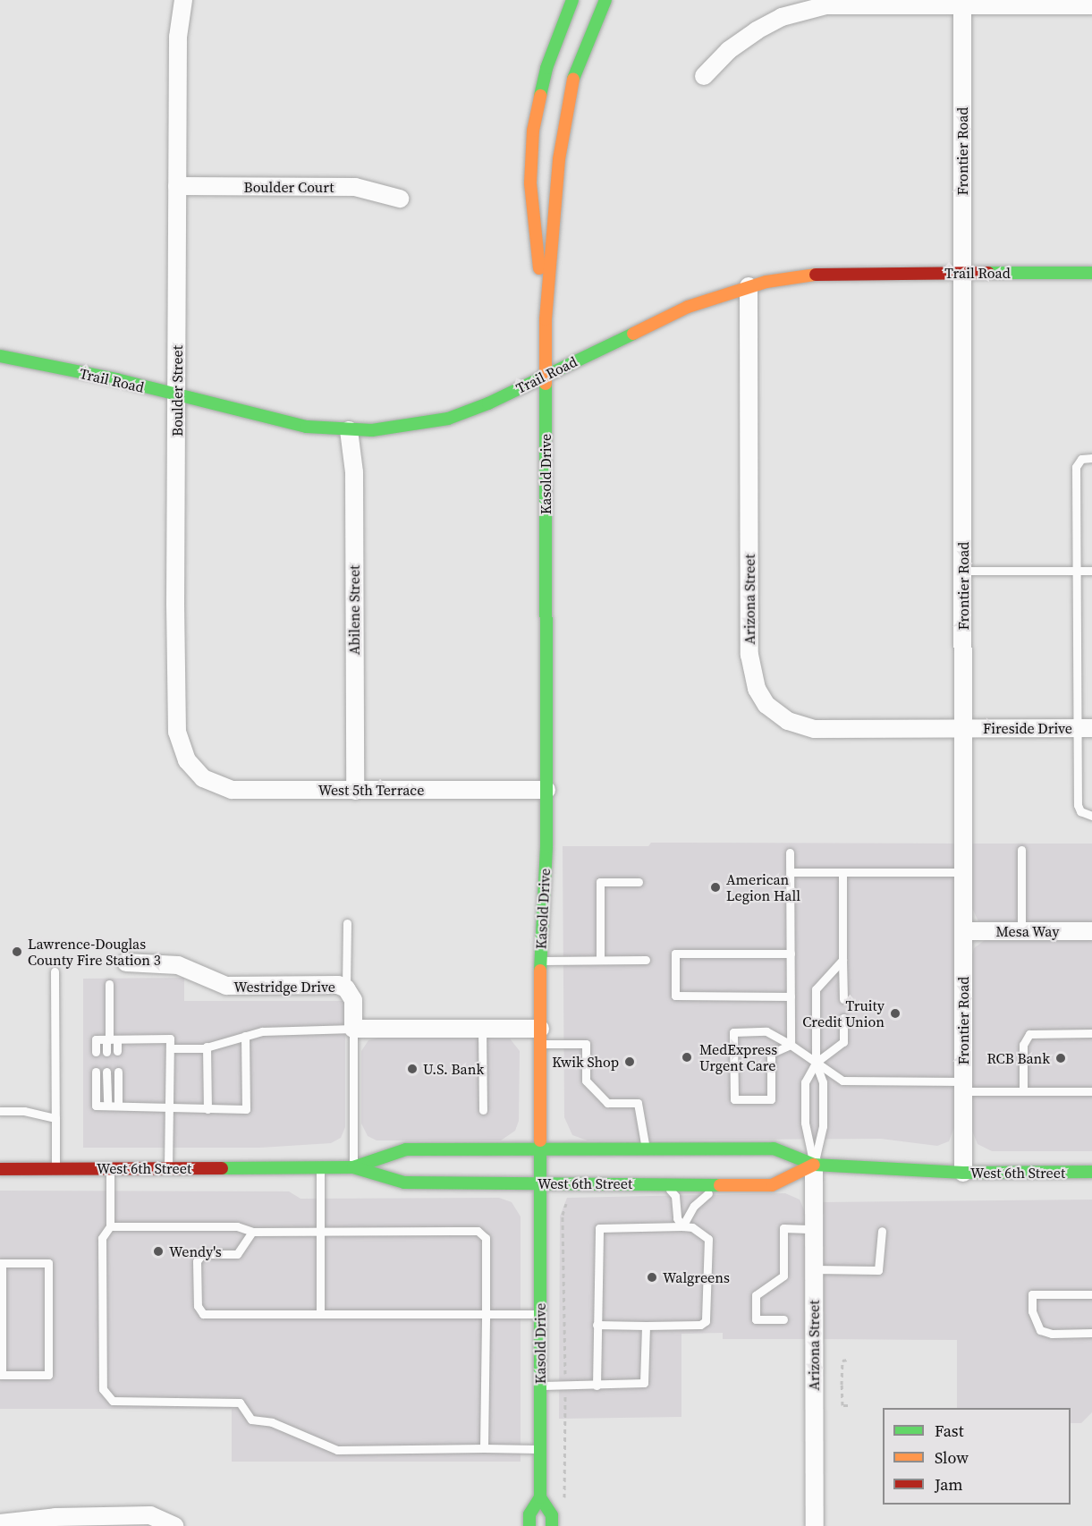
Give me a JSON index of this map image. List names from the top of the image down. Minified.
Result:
{"streets":{"main road":["Trail Road","Kasold Drive","West 6th Street"],"street":["Frontier Road","Boulder Court","Boulder Street","Arizona Street","Abilene Street","Fireside Drive","West 5th Terrace","Mesa Way","Westridge Drive"]},"crossings":[["Frontier Road","Trail Road"],["Frontier Road","Arizona Street"],["Frontier Road","Fireside Drive"],["Frontier Road","Mesa Way"],["Frontier Road","West 6th Street"],["Boulder Court","Boulder Street"],["Trail Road","Boulder Street"],["Trail Road","Kasold Drive"],["Trail Road","Arizona Street"],["Trail Road","Abilene Street"],["Boulder Street","West 5th Terrace"],["Kasold Drive","West 5th Terrace"],["Kasold Drive","West 6th Street"],["Arizona Street","Fireside Drive"],["Arizona Street","West 6th Street"],["Abilene Street","West 5th Terrace"]],"places":["American Legion Hall","Lawrence-Douglas County Fire Station 3","Truity Credit Union","MedExpress Urgent Care","RCB Bank","Kwik Shop","U.S. Bank","Wendy's","Walgreens"],"legend":["Fast","Slow","Jam"]}
